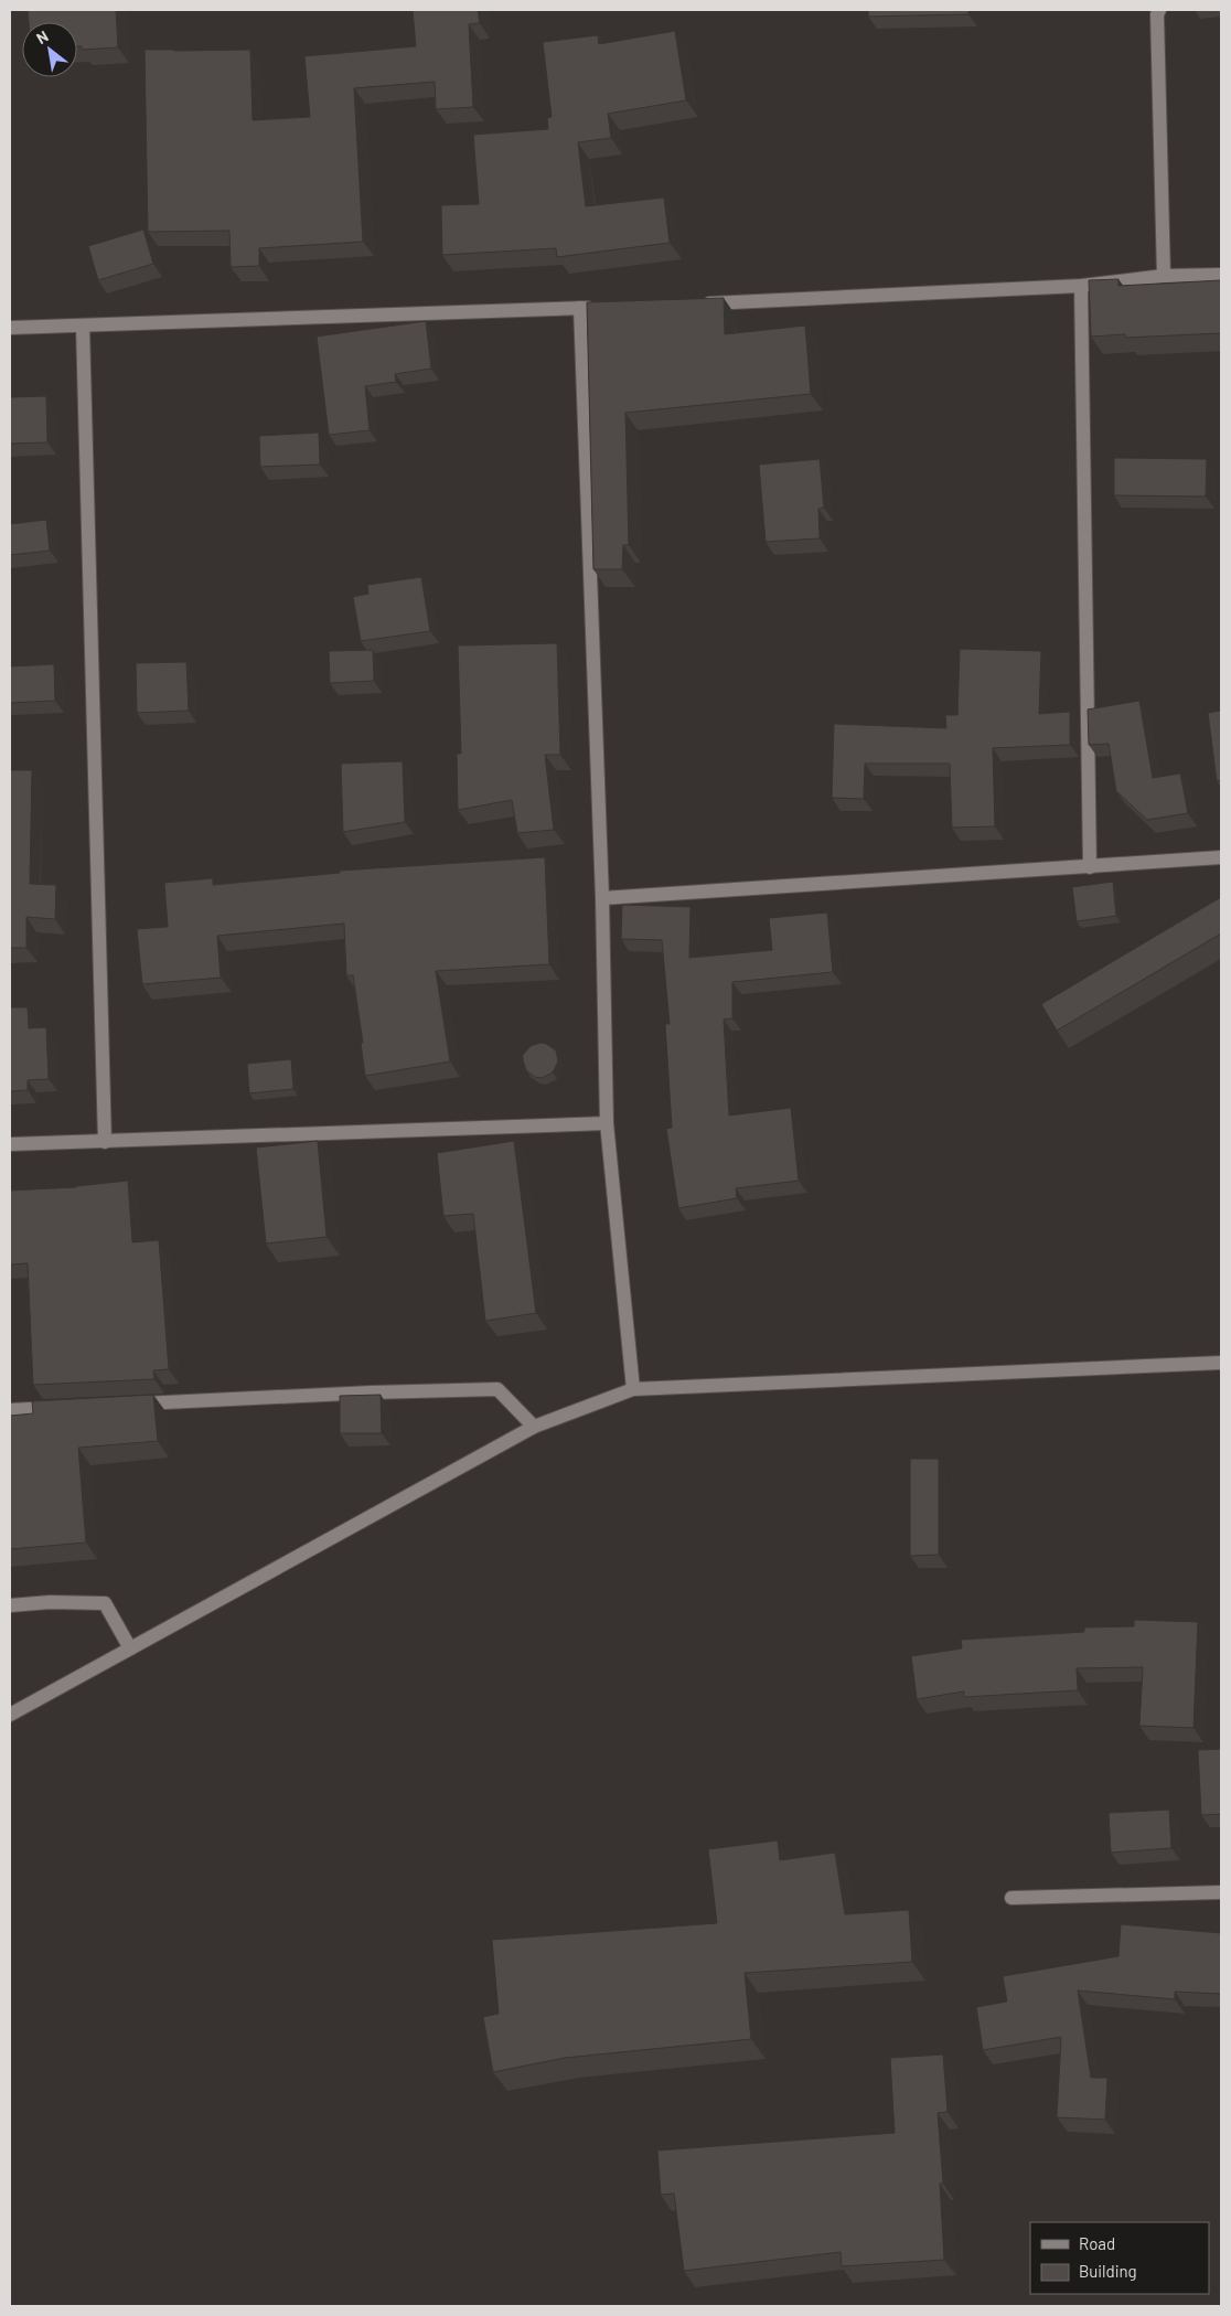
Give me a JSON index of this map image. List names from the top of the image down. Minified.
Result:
{"legend":["Road","Building"],"north":"top left"}
